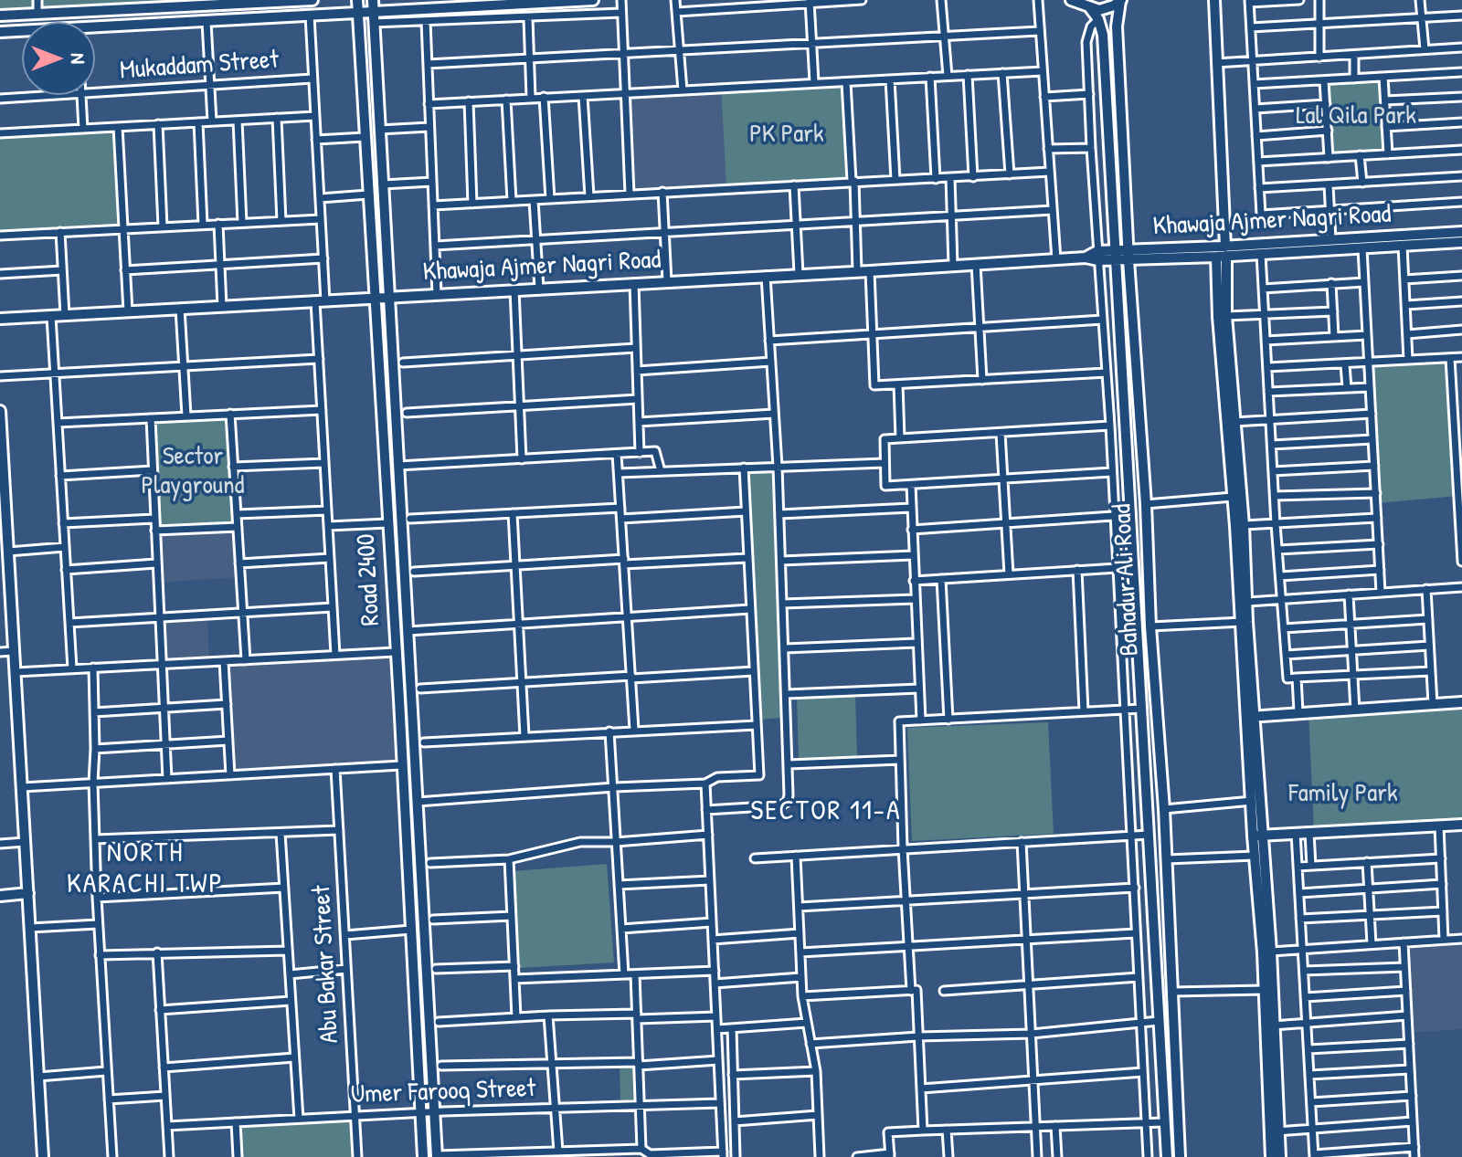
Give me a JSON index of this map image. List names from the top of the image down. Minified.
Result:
{"streets":{"main road":["Khawaja Ajmer Nagri Road","Road 2400","Bahadur Ali Road"],"street":["Mukaddam Street","Abu Bakar Street","Umer Farooq Street"]},"crossings":[["Khawaja Ajmer Nagri Road","Road 2400"],["Khawaja Ajmer Nagri Road","Bahadur Ali Road"],["Road 2400","Umer Farooq Street"],["Abu Bakar Street","Umer Farooq Street"]],"districts":["SECTOR 11-A","NORTH KARACHI TWP"],"parks":["Lal Qila Park","PK Park","Sector Playground","Family Park"],"north":"right"}
